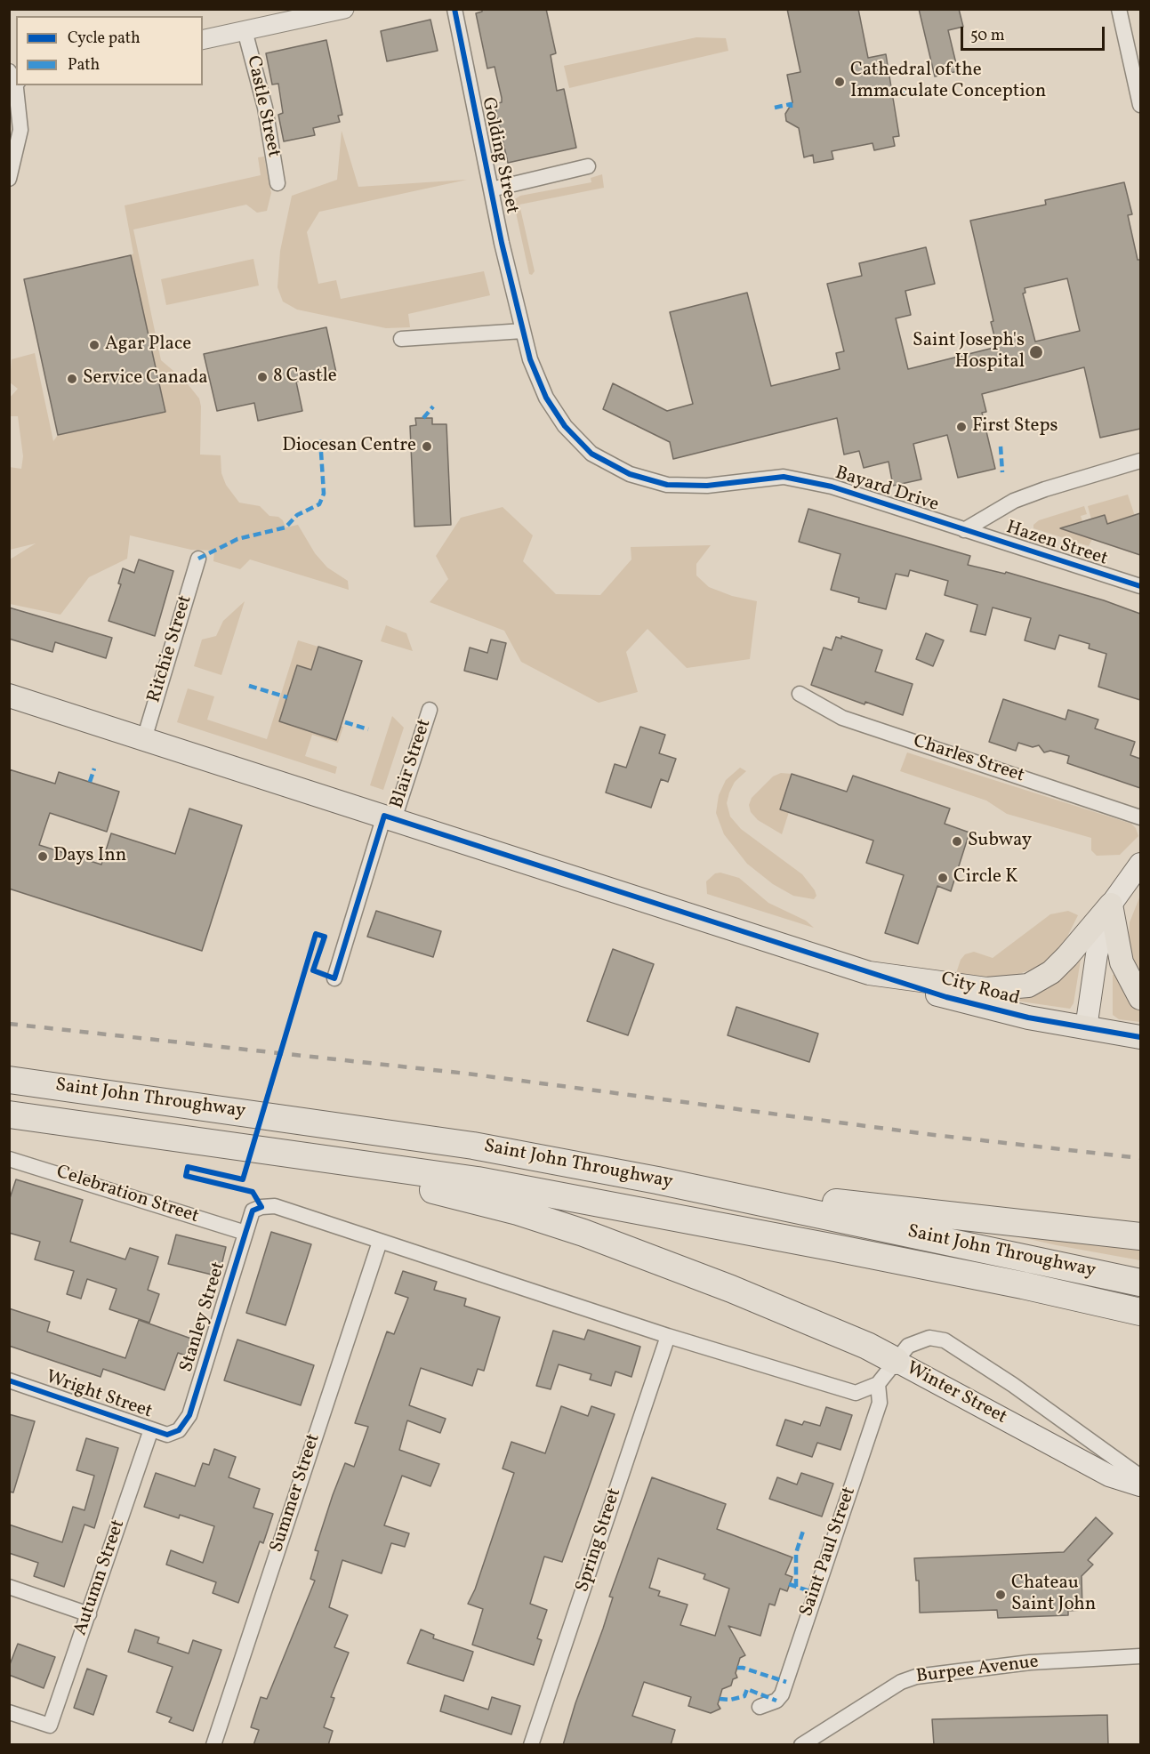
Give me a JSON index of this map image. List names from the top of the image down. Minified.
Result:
{"streets":{"highway":["Saint John Throughway"],"main road":["City Road","Winter Street"],"street":["Castle Street","Golding Street","Bayard Drive","Hazen Street","Ritchie Street","Charles Street","Blair Street","Celebration Street","Stanley Street","Wright Street","Summer Street","Spring Street","Saint Paul Street","Autumn Street","Burpee Avenue"]},"crossings":[["Golding Street","Bayard Drive"],["Bayard Drive","Hazen Street"],["Celebration Street","Stanley Street"],["Stanley Street","Wright Street"],["Stanley Street","Summer Street"],["Wright Street","Autumn Street"]],"places":["Cathedral of the Immaculate Conception","Agar Place","Saint Joseph's Hospital","8 Castle","Service Canada","First Steps","Diocesan Centre","Subway","Days Inn","Circle K","Chateau Saint John"],"legend":["Cycle path","Path"],"scale_bar":"50 m"}
